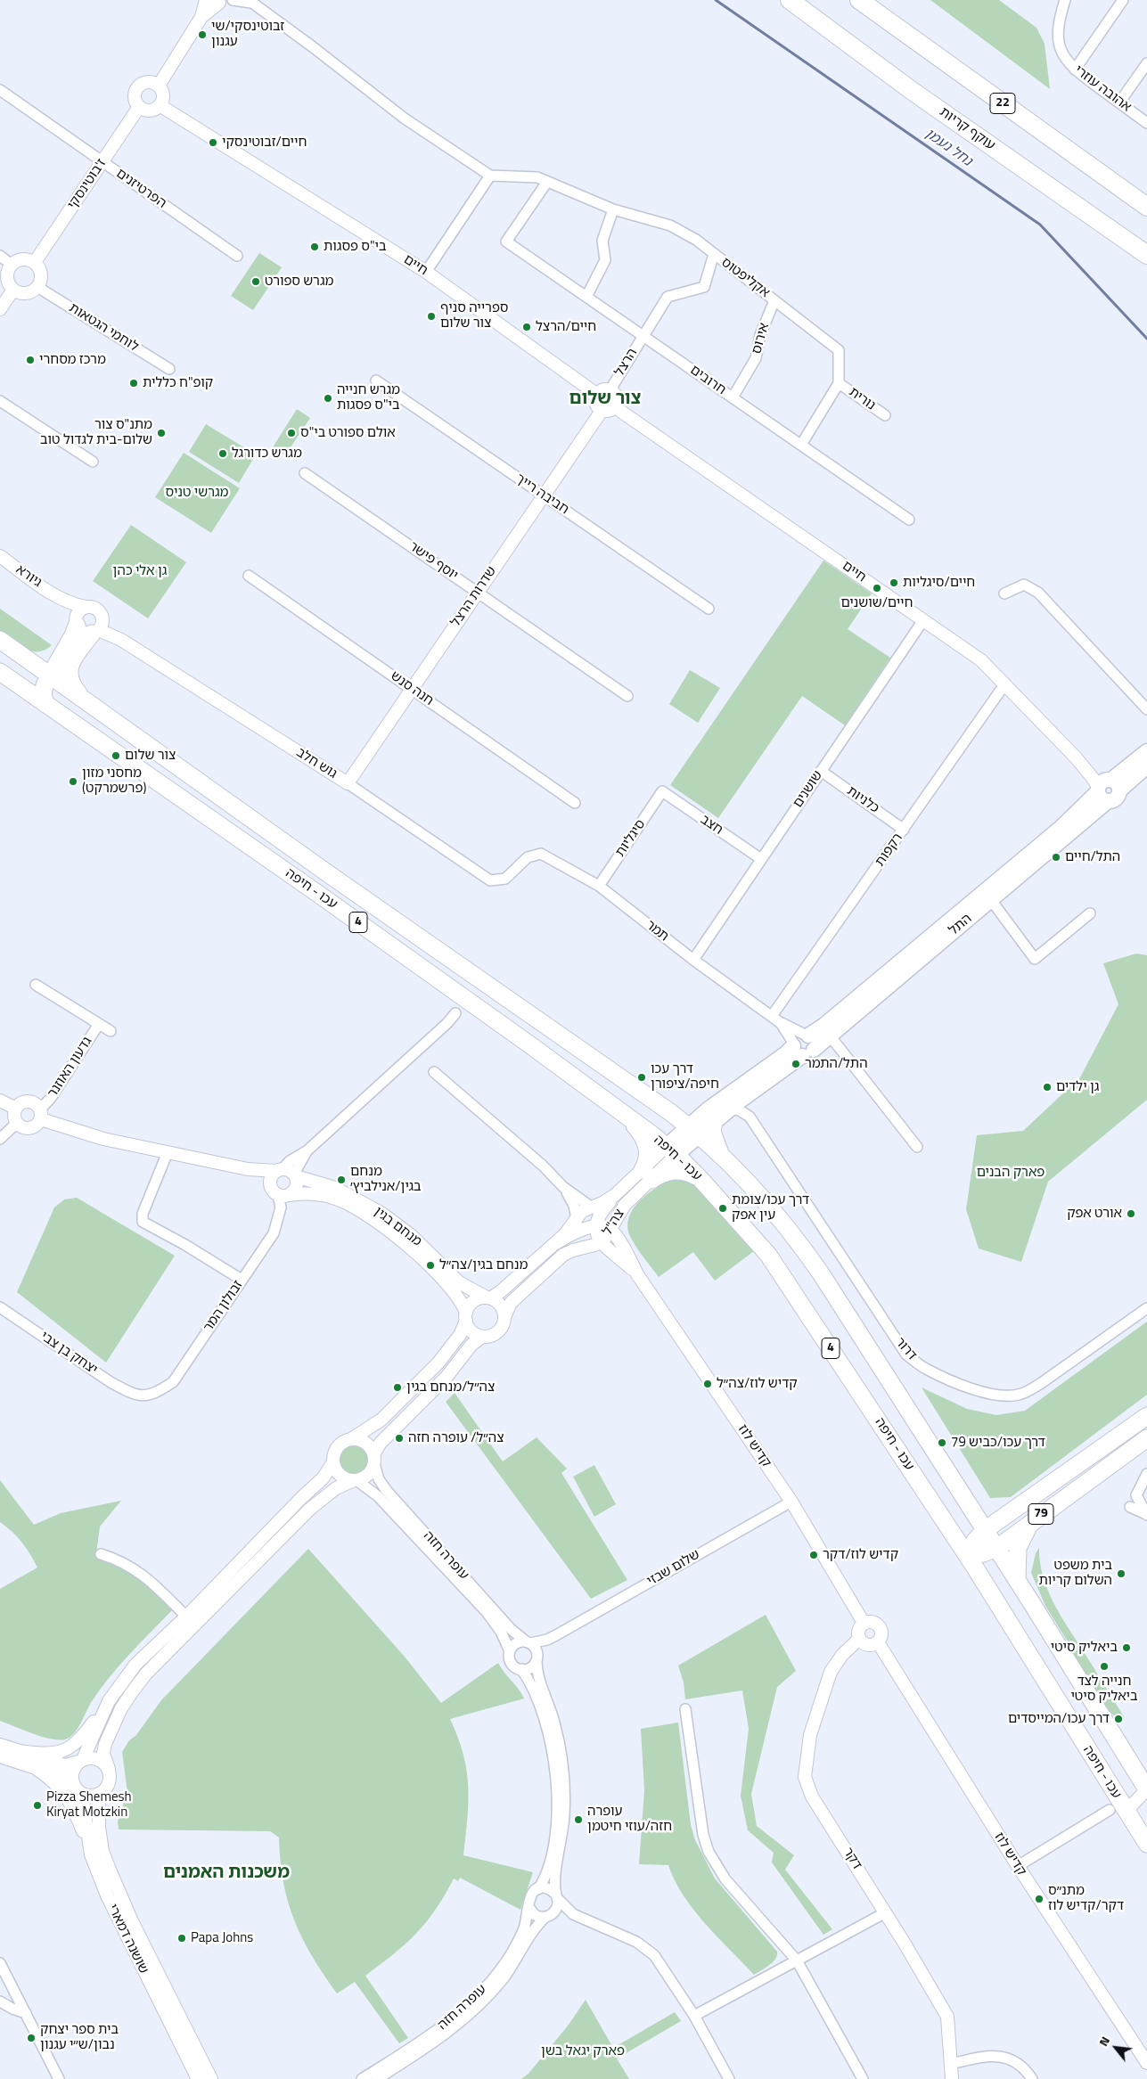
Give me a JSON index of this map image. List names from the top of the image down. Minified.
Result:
{"streets":{"highway":["22","עוקף קריות","עכו - חיפה","4","79"],"main road":["התל","צה\"ל"],"street":["אהובה עוזרי","ז'בוטינסקי","הפרטיזנים","חיים","אקליפטוס","לוחמי הגטאות","אירוס","הרצל","חרובים","נורית","חביבה רייך","יוסף פישר","גיורא","שדרות הרצל","חנה סנש","גוש חלב","שושנים","כלניות","חצב","סיגליות","רקפות","תמר","גדעון האוזנר","מנחם בגין","זבולון המר","דרור","יצחק בן צבי","קדיש לוז","עופרה חזה","שלום שבזי","דקר","שושנה דמארי"]},"crossings":[["ז'בוטינסקי","הפרטיזנים"],["ז'בוטינסקי","חיים"],["ז'בוטינסקי","לוחמי הגטאות"],["חיים","הרצל"],["חיים","שדרות הרצל"],["חיים","שושנים"],["חיים","רקפות"],["חיים","התל"],["אקליפטוס","אירוס"],["אקליפטוס","הרצל"],["אקליפטוס","חרובים"],["אקליפטוס","נורית"],["אירוס","חרובים"],["הרצל","חרובים"],["הרצל","שדרות הרצל"],["חביבה רייך","שדרות הרצל"],["יוסף פישר","שדרות הרצל"],["גיורא","גוש חלב"],["שדרות הרצל","חנה סנש"],["שדרות הרצל","גוש חלב"],["גוש חלב","תמר"],["שושנים","כלניות"],["שושנים","חצב"],["שושנים","תמר"],["כלניות","רקפות"],["חצב","סיגליות"],["סיגליות","תמר"],["רקפות","תמר"],["עכו - חיפה","התל"],["עכו - חיפה","צה\"ל"],["עכו - חיפה","79"],["התל","תמר"],["התל","צה\"ל"],["גדעון האוזנר","מנחם בגין"],["צה\"ל","מנחם בגין"],["צה\"ל","קדיש לוז"],["מנחם בגין","זבולון המר"],["זבולון המר","יצחק בן צבי"],["קדיש לוז","שלום שבזי"],["קדיש לוז","דקר"],["עופרה חזה","שלום שבזי"]],"districts":["צור שלום","משכנות האמנים"],"water":["נחל נעמן"],"parks":["מגרשי טניס","גן אלי כהן","פארק הבנים","פארק יגאל בשן"],"places":["זבוטינסקי/שי עגנון","חיים/זבוטינסקי","בי\"ס פסגות","מגרש ספורט","ספרייה סניף צור שלום","חיים/הרצל","מרכז מסחרי","קופ\"ח כללית","מגרש חנייה בי\"ס פסגות","מתנ\"ס צור שלום-בית לגדול טוב","אולם ספורט בי\"ס","מגרש כדורגל","חיים/סיגליות","חיים/שושנים","צור שלום","מחסני מזון (פרשמרקט)","התל/חיים","התל/התמר","דרך עכו חיפה/ציפורן","גן ילדים","מנחם בגין/אנילביץ׳","דרך עכו/צומת עין אפק","אורט אפק","מנחם בגין/צה״ל","קדיש לוז/צה״ל","צה״ל/מנחם בגין","צה״ל/ עופרה חזה","דרך עכו/כביש 79","קדיש לוז/דקר","בית משפט השלום קריות","ביאליק סיטי","חנייה לצד ביאליק סיטי","דרך עכו/המייסדים","Pizza Shemesh Kiryat Motzkin","עופרה חזה/עוזי חיטמן","מתנ״ס דקר/קדיש לוז","Papa Johns","בית ספר יצחק נבון/ש״י עגנון"],"north":"top left"}
